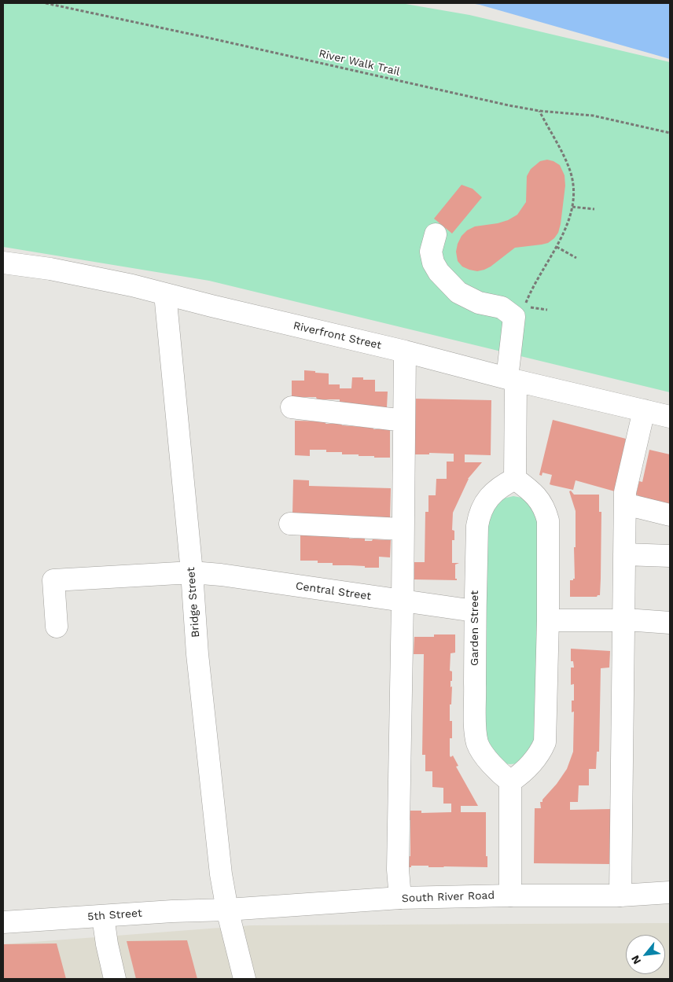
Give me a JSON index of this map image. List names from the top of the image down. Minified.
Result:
{"streets":{"main road":["Riverfront Street","Central Street","Bridge Street","Garden Street","South River Road","5th Street"],"path":["River Walk Trail"]},"crossings":[["Riverfront Street","Bridge Street"],["Central Street","Bridge Street"],["Central Street","Garden Street"],["Bridge Street","South River Road"],["Bridge Street","5th Street"],["South River Road","5th Street"]],"north":"bottom left"}
